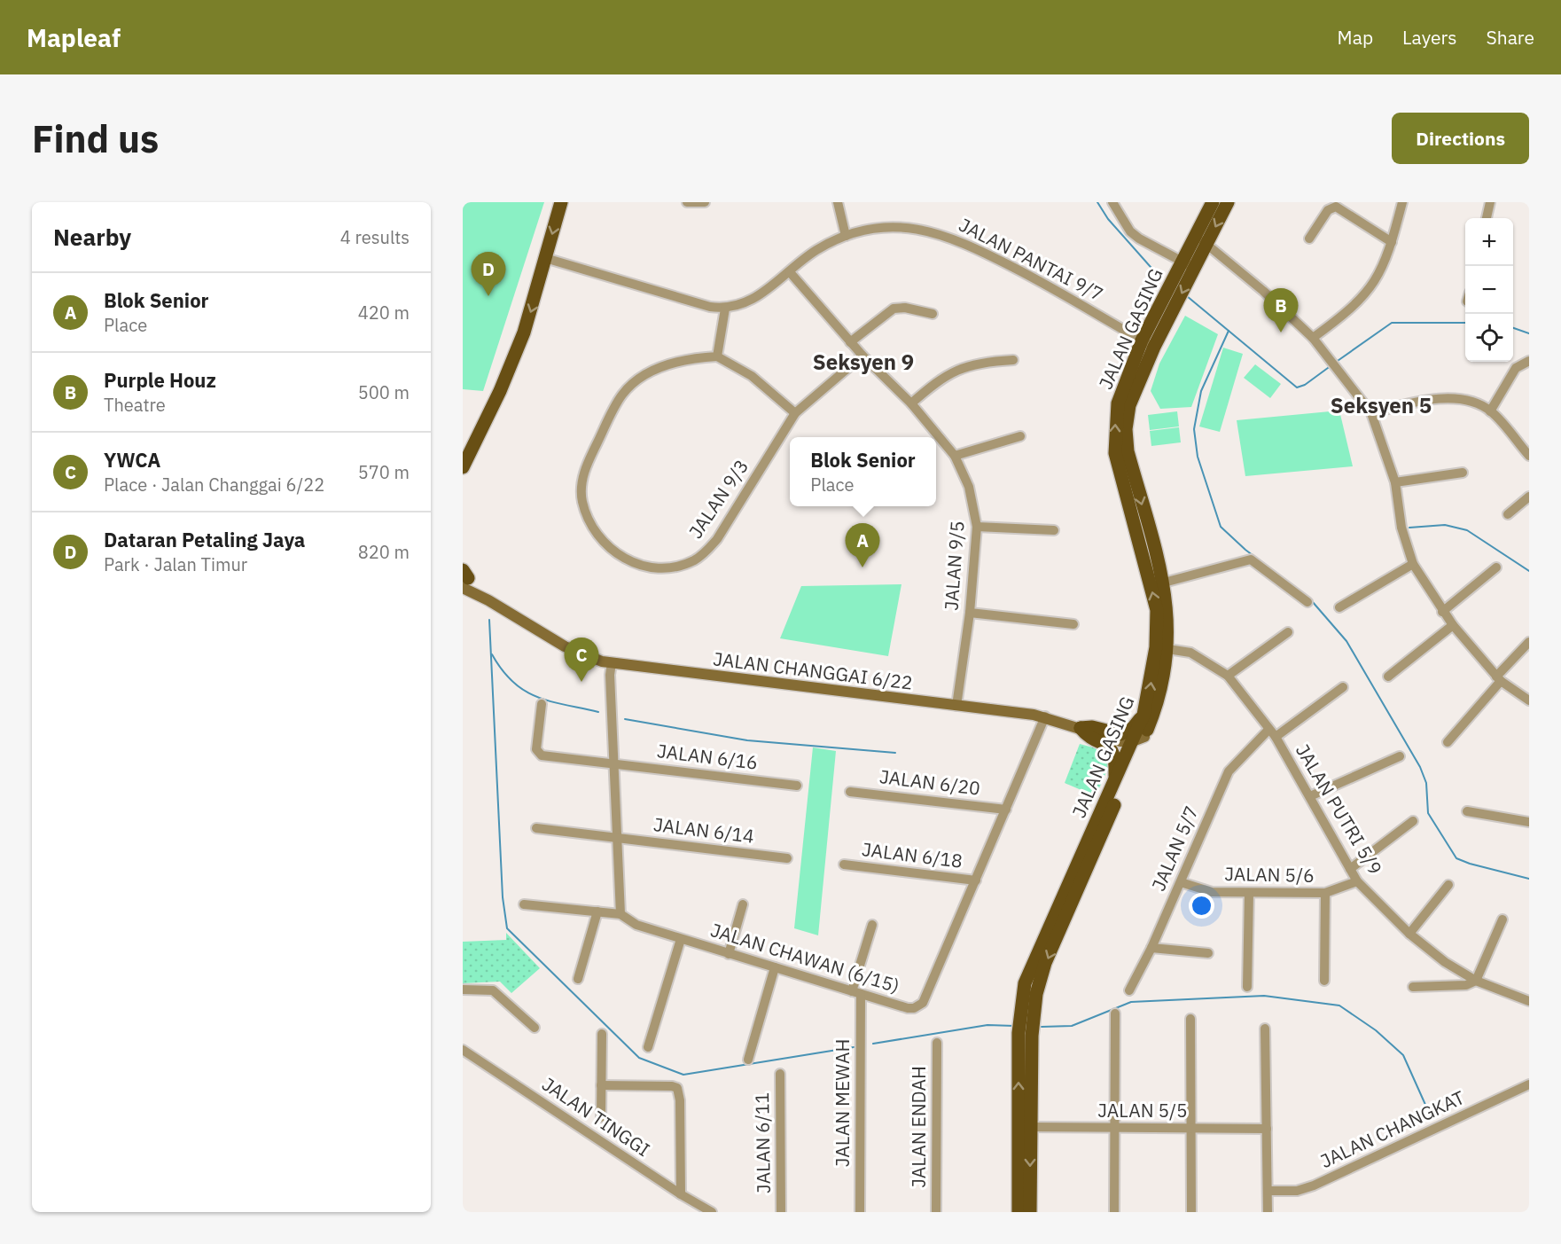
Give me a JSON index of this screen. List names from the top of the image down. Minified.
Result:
{"streets":{"main road":["JALAN GASING"],"street":["JALAN PANTAI 9/7","JALAN 9/3","JALAN 9/5","JALAN CHANGGAI 6/22","JALAN 6/16","JALAN 6/20","JALAN PUTRI 5/9","JALAN 6/14","JALAN 5/7","JALAN 6/18","JALAN 5/6","JALAN CHAWAN (6/15)","JALAN MEWAH","JALAN 5/5","JALAN TINGGI","JALAN ENDAH","JALAN CHANGKAT","JALAN 6/11"]},"crossings":[["JALAN PANTAI 9/7","JALAN GASING"],["JALAN PANTAI 9/7","JALAN 9/5"],["JALAN GASING","JALAN CHANGGAI 6/22"],["JALAN GASING","JALAN PUTRI 5/9"],["JALAN GASING","JALAN 5/5"],["JALAN 9/3","JALAN 9/5"],["JALAN 9/5","JALAN CHANGGAI 6/22"],["JALAN CHANGGAI 6/22","JALAN CHAWAN (6/15)"],["JALAN 6/20","JALAN CHAWAN (6/15)"],["JALAN PUTRI 5/9","JALAN 5/7"],["JALAN PUTRI 5/9","JALAN 5/6"],["JALAN 5/7","JALAN 5/6"],["JALAN 6/18","JALAN CHAWAN (6/15)"],["JALAN CHAWAN (6/15)","JALAN MEWAH"]],"districts":["Seksyen 9","Seksyen 5"],"page":{"header":"Mapleaf","nav":["Map","Layers","Share"],"buttons":"Directions","title":"Find us","heading":["Nearby","4 results"],"map_buttons":["+","−"],"pins":["D","B","A","C"],"list":[{"mark":"A","name":"Blok Senior","note":"Place","value":"420 m"},{"mark":"B","name":"Purple Houz","note":"Theatre","value":"500 m"},{"mark":"C","name":"YWCA","note":"Place · Jalan Changgai 6/22","value":"570 m"},{"mark":"D","name":"Dataran Petaling Jaya","note":"Park · Jalan Timur","value":"820 m"}],"popup":["Blok Senior","Place"]}}
